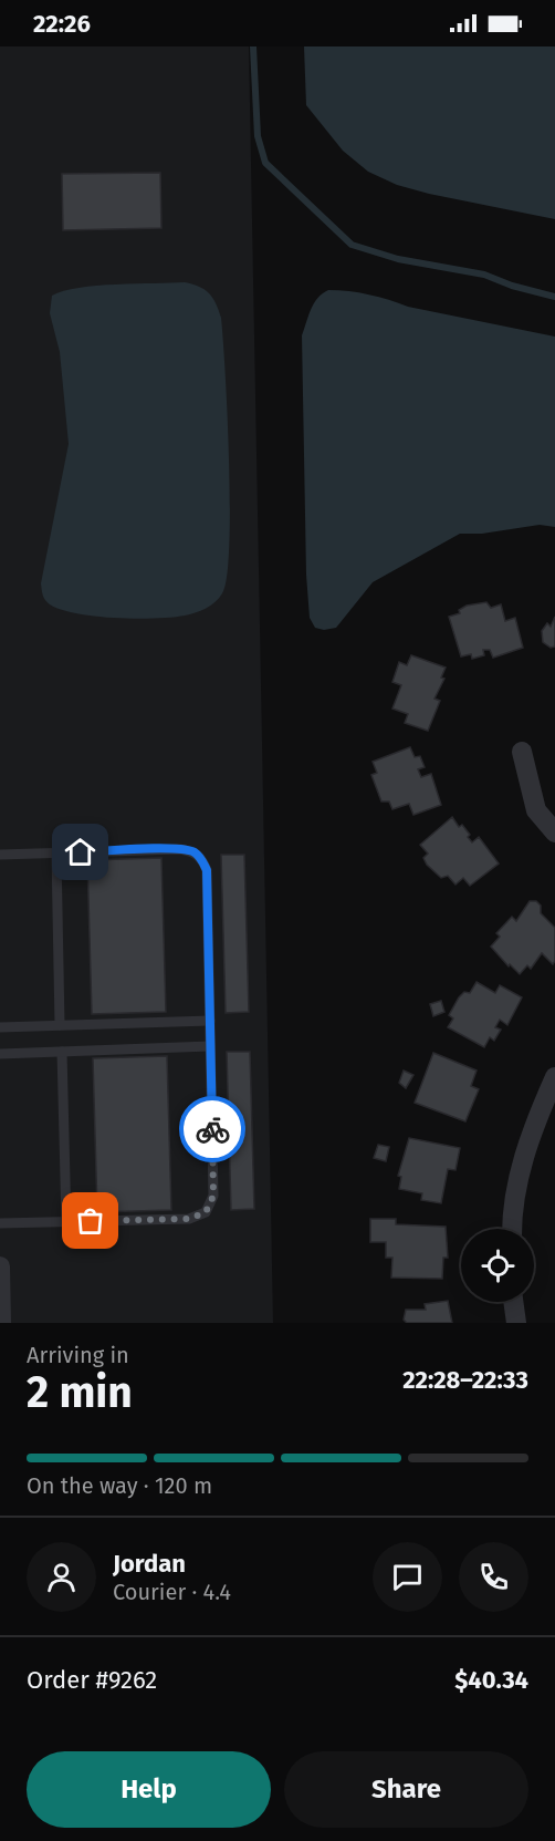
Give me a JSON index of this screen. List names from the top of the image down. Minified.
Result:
{"page":{"status":"22:26","heading":["2 min","Arriving in","22:28–22:33"],"panel":["Jordan","Courier · 4.4","Order #9262","$40.34"],"bar":"On the way · 120 m","buttons":["Help","Share"]}}
